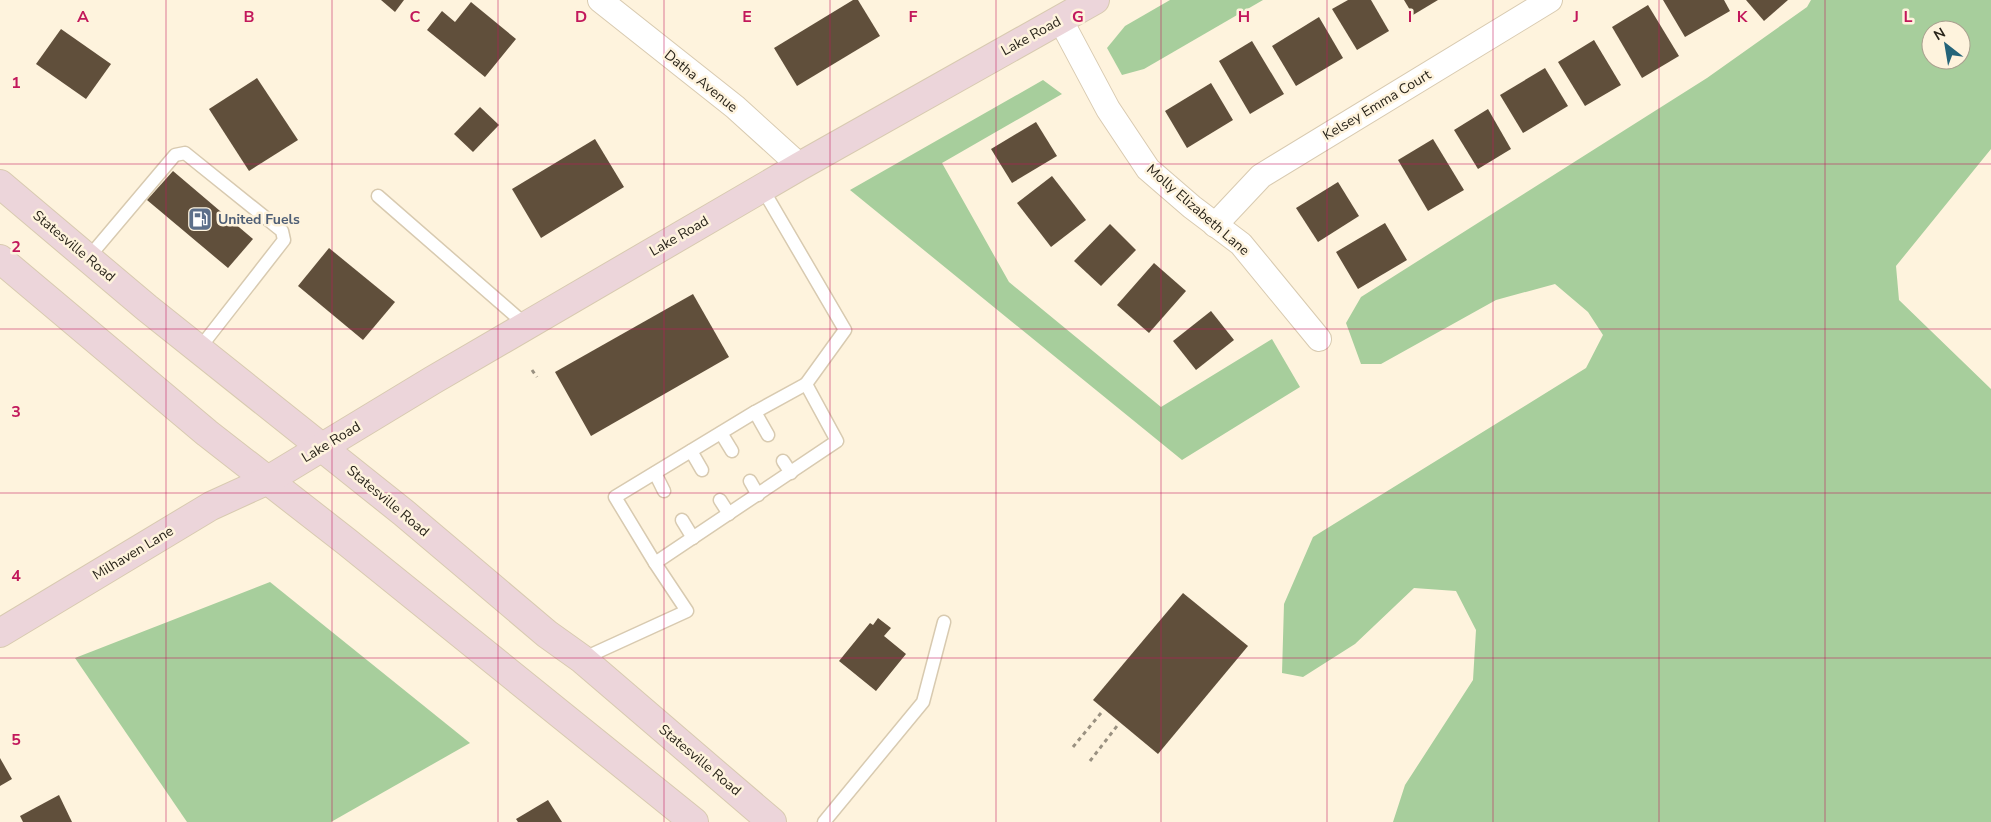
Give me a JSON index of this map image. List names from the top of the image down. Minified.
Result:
{"streets":{"main road":["Lake Road","Statesville Road","Milhaven Lane"],"street":["Datha Avenue","Kelsey Emma Court","Molly Elizabeth Lane"]},"crossings":[["Lake Road","Datha Avenue"],["Lake Road","Molly Elizabeth Lane"],["Lake Road","Statesville Road"],["Lake Road","Milhaven Lane"],["Kelsey Emma Court","Molly Elizabeth Lane"]],"places":{"fuel station":["United Fuels"]},"north":"top left","grid":{"columns":["A","B","C","D","E","F","G","H","I","J","K","L"],"rows":["1","2","3","4","5"]}}
